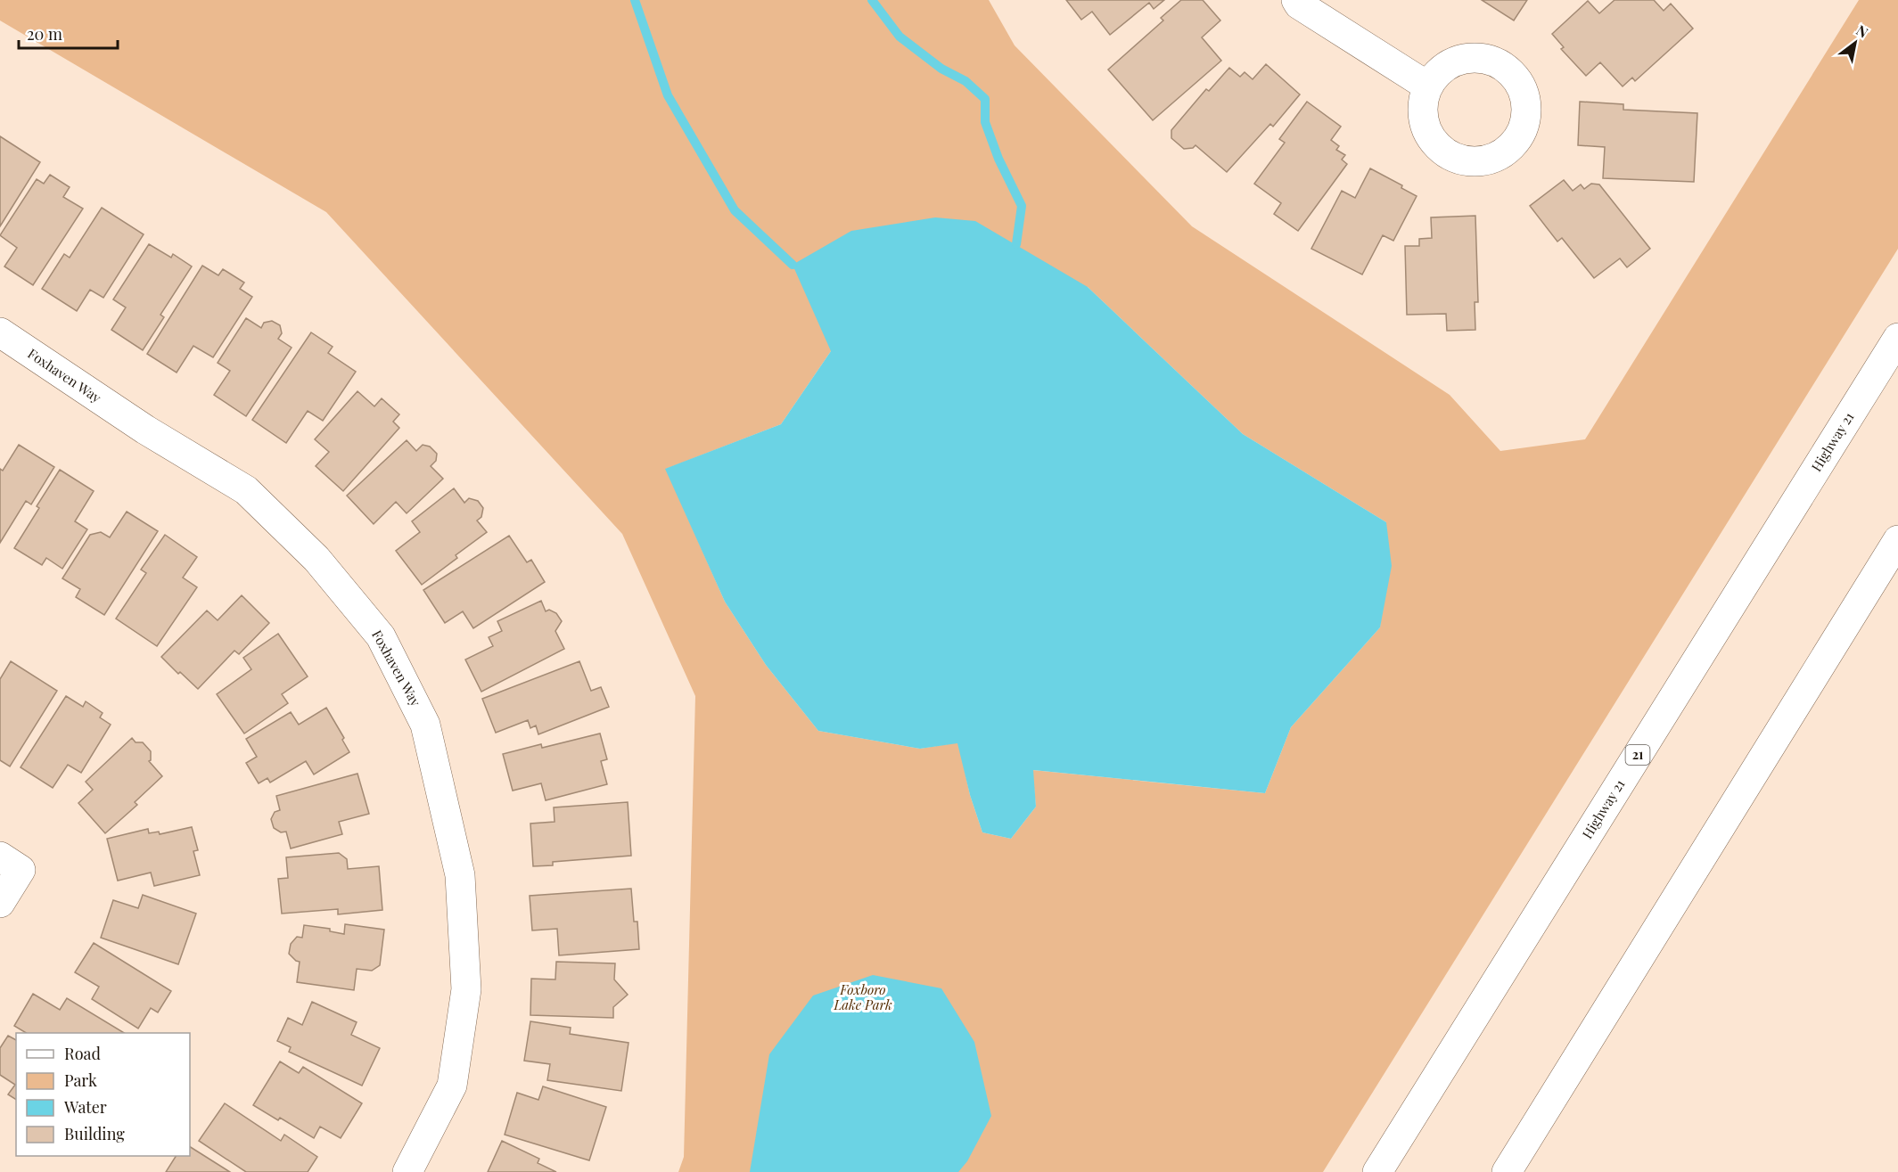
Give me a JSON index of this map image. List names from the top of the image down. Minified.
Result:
{"streets":{"main road":["Foxhaven Way","Highway 21","21"]},"parks":["Foxboro Lake Park"],"legend":["Road","Park","Water","Building"],"scale_bar":"20 m","north":"top right"}
